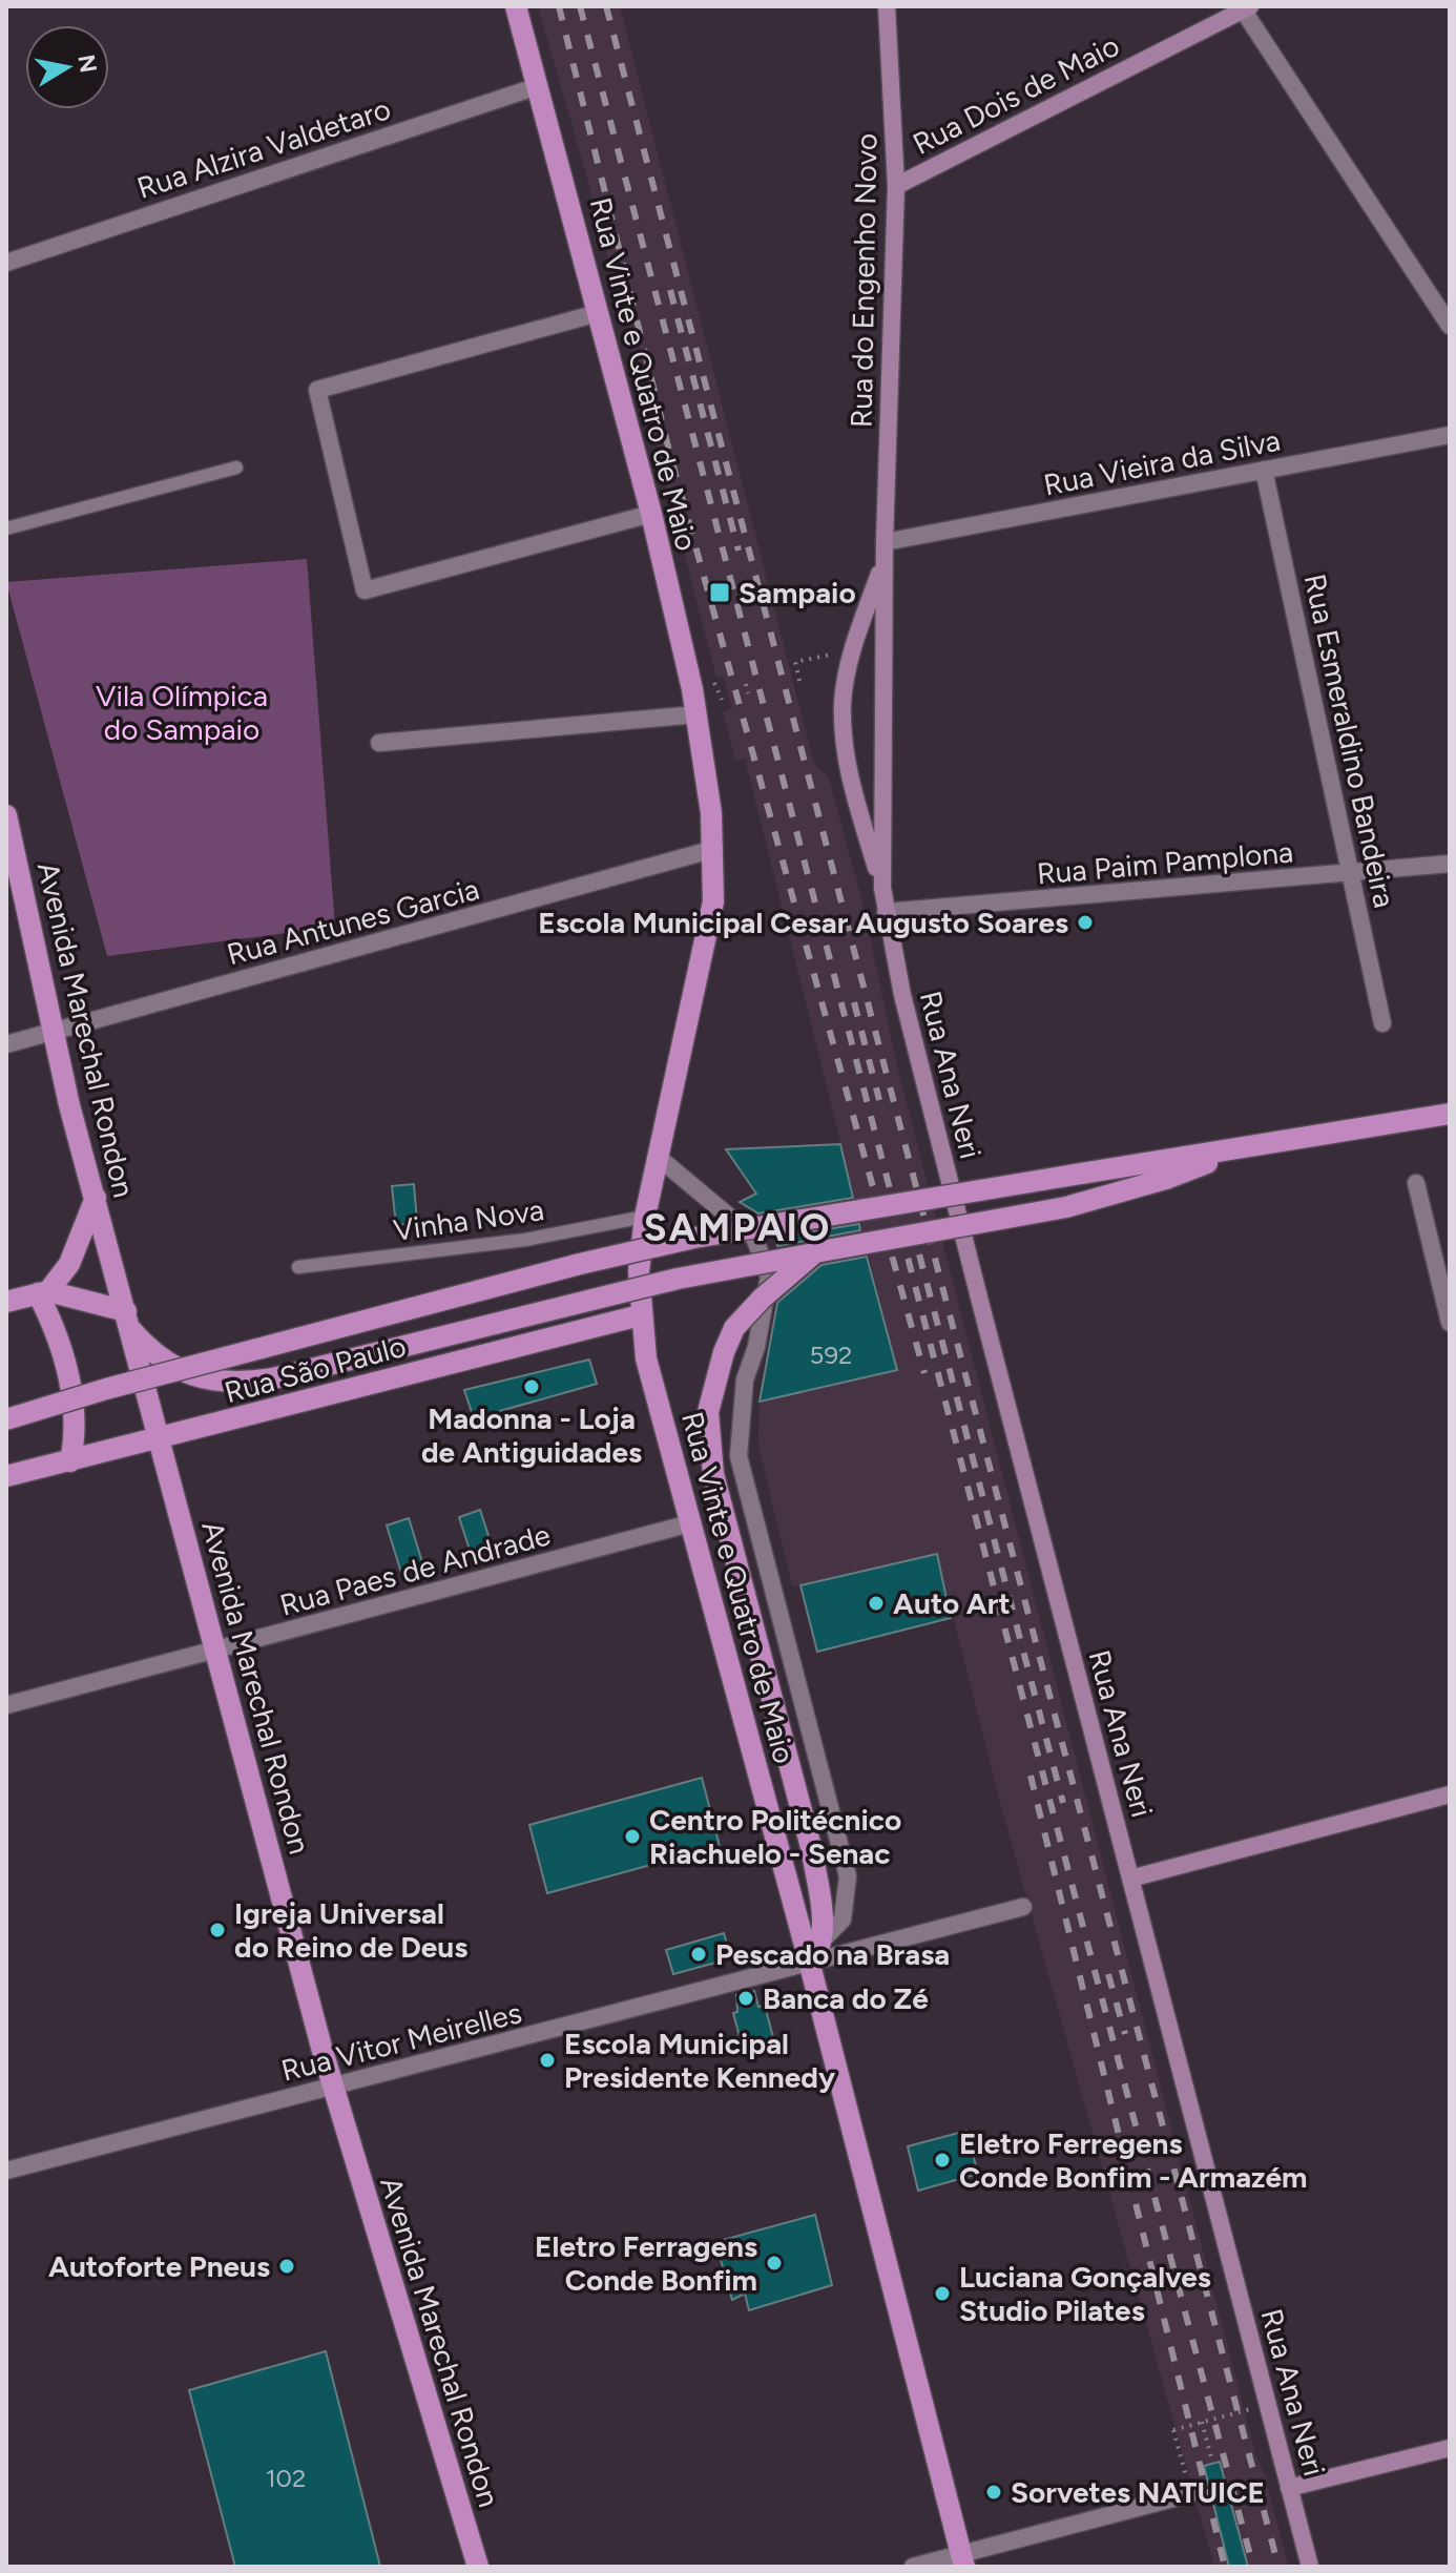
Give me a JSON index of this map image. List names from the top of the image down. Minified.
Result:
{"streets":{"main road":["Rua Dois de Maio","Rua do Engenho Novo","Rua Vinte e Quatro de Maio","Avenida Marechal Rondon","Rua Ana Neri","Rua São Paulo"],"street":["Rua Alzira Valdetaro","Rua Vieira da Silva","Rua Esmeraldino Bandeira","Rua Paim Pamplona","Rua Antunes Garcia","Rua Paes de Andrade","Rua Vitor Meirelles"],"lane":["Vinha Nova"]},"crossings":[["Rua Dois de Maio","Rua do Engenho Novo"],["Rua Alzira Valdetaro","Rua Vinte e Quatro de Maio"],["Rua do Engenho Novo","Rua Vieira da Silva"],["Rua do Engenho Novo","Rua Paim Pamplona"],["Rua do Engenho Novo","Rua Ana Neri"],["Rua Vinte e Quatro de Maio","Rua Antunes Garcia"],["Rua Vinte e Quatro de Maio","Vinha Nova"],["Rua Vinte e Quatro de Maio","Rua São Paulo"],["Rua Vinte e Quatro de Maio","Rua Paes de Andrade"],["Rua Vinte e Quatro de Maio","Rua Vitor Meirelles"],["Rua Vieira da Silva","Rua Esmeraldino Bandeira"],["Rua Esmeraldino Bandeira","Rua Paim Pamplona"],["Rua Paim Pamplona","Rua Ana Neri"],["Rua Antunes Garcia","Avenida Marechal Rondon"],["Avenida Marechal Rondon","Rua São Paulo"],["Avenida Marechal Rondon","Rua Paes de Andrade"],["Avenida Marechal Rondon","Rua Vitor Meirelles"]],"districts":["SAMPAIO"],"parks":["Vila Olímpica do Sampaio"],"places":{"transit":["Sampaio"],"other":["Escola Municipal Cesar Augusto Soares","Madonna - Loja de Antiguidades","Auto Art","Centro Politécnico Riachuelo - Senac","Igreja Universal do Reino de Deus","Pescado na Brasa","Banca do Zé","Escola Municipal Presidente Kennedy","Eletro Ferregens Conde Bonfim - Armazém","Eletro Ferragens Conde Bonfim","Autoforte Pneus","Luciana Gonçalves Studio Pilates","Sorvetes NATUICE"]},"house_numbers":["592","102"],"north":"right"}
